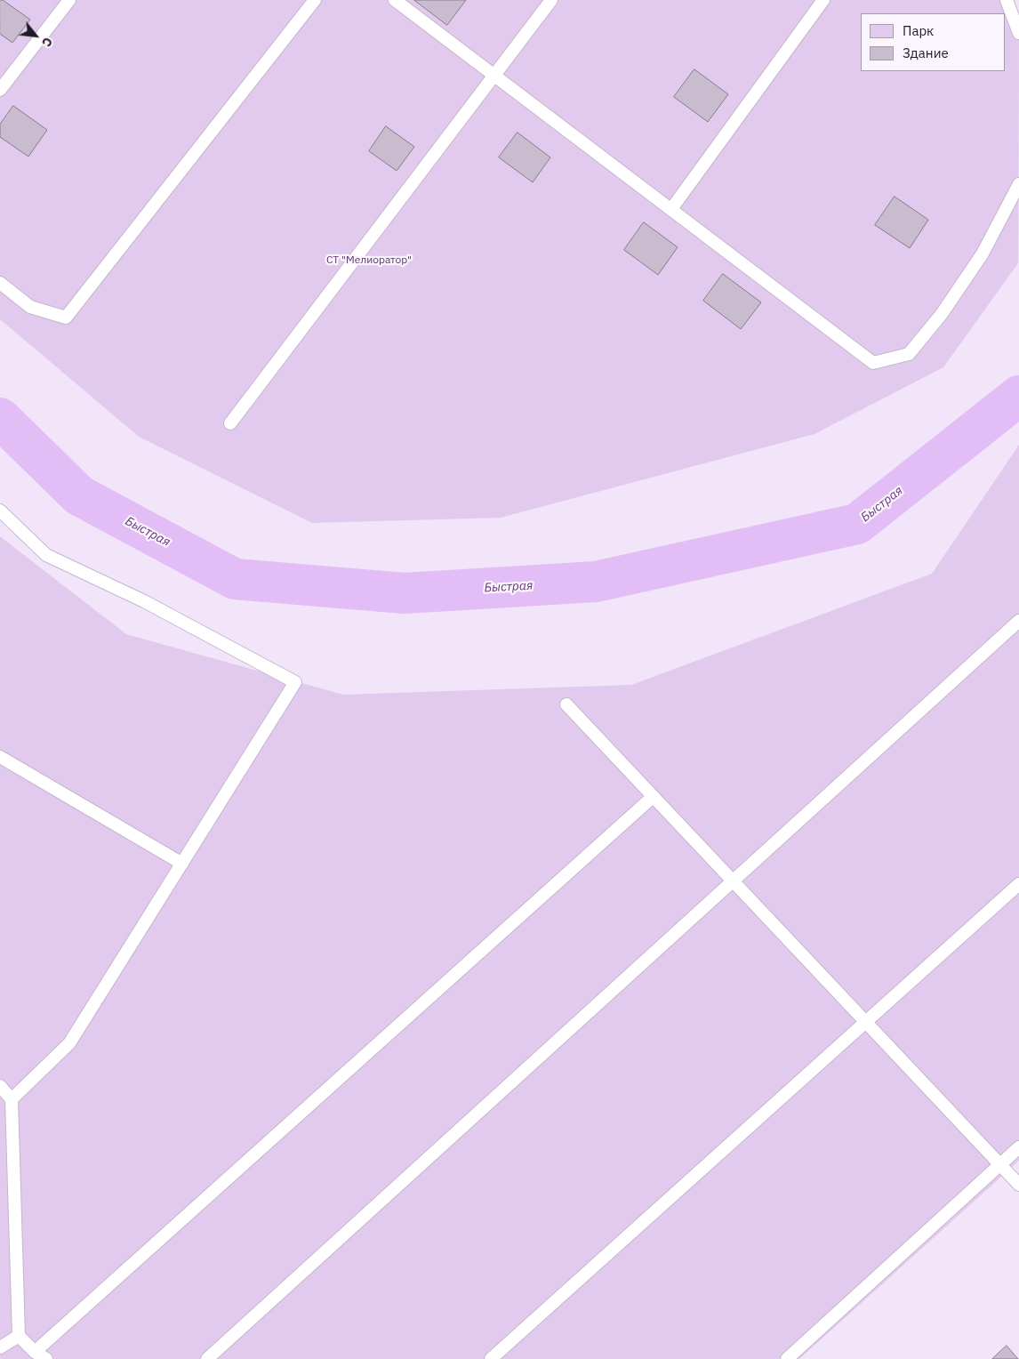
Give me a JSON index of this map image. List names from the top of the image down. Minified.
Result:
{"water":["Быстрая"],"parks":["СТ \"Мелиоратор\""],"legend":["Парк","Здание"],"north":"bottom right"}
